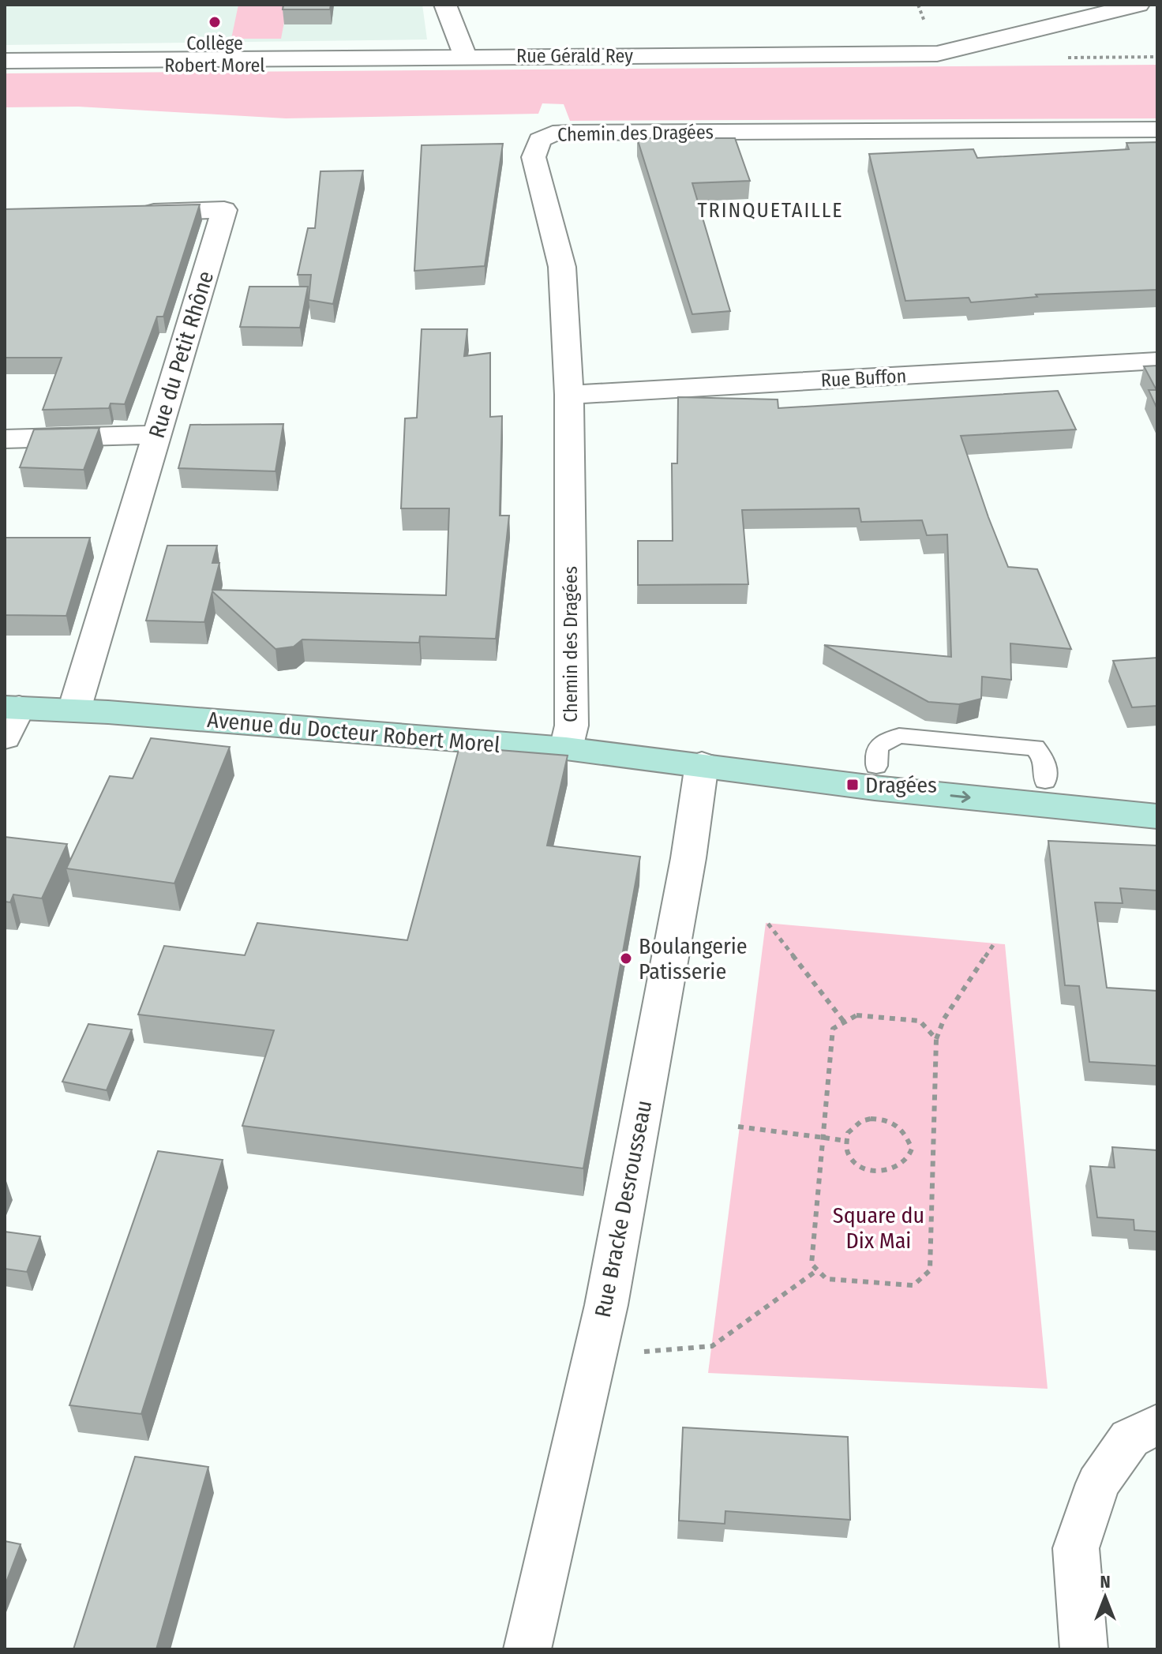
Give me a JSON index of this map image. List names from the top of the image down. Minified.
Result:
{"streets":{"street":["Rue Gérald Rey","Chemin des Dragées","Rue du Petit Rhône","Rue Buffon","Avenue du Docteur Robert Morel","Rue Bracke Desrousseau"]},"crossings":[["Chemin des Dragées","Rue Buffon"],["Chemin des Dragées","Avenue du Docteur Robert Morel"],["Rue du Petit Rhône","Avenue du Docteur Robert Morel"],["Avenue du Docteur Robert Morel","Rue Bracke Desrousseau"]],"districts":["TRINQUETAILLE"],"parks":["Square du Dix Mai"],"places":{"other":["Collège Robert Morel","Boulangerie Patisserie"],"transit":["Dragées"]},"north":"top"}
